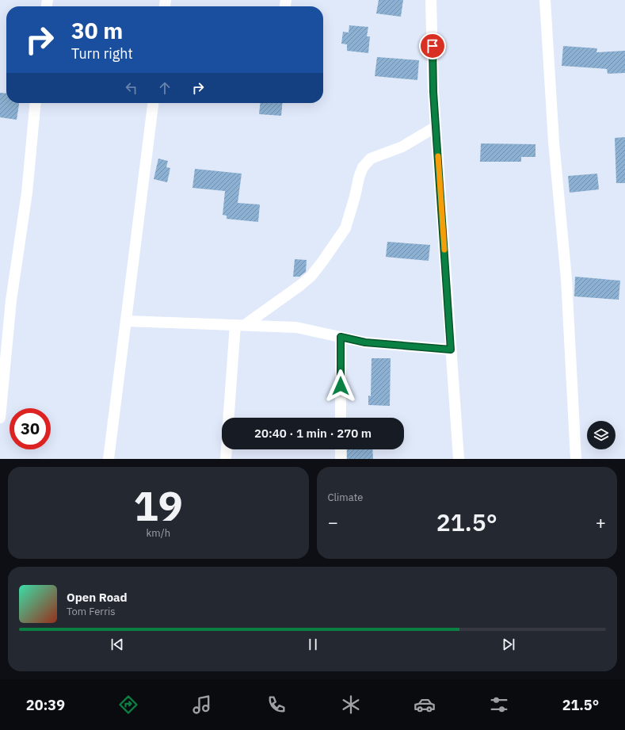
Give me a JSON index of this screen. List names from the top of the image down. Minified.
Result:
{"page":{"turn":["30 m","Turn right"],"limit":"30","trip":"20:40 · 1 min · 270 m","tile":[["19","km/h"],"Climate"],"heat":["−","21.5°","+"],"song":["Open Road","Tom Ferris"],"tabs":["20:39","21.5°"]}}
